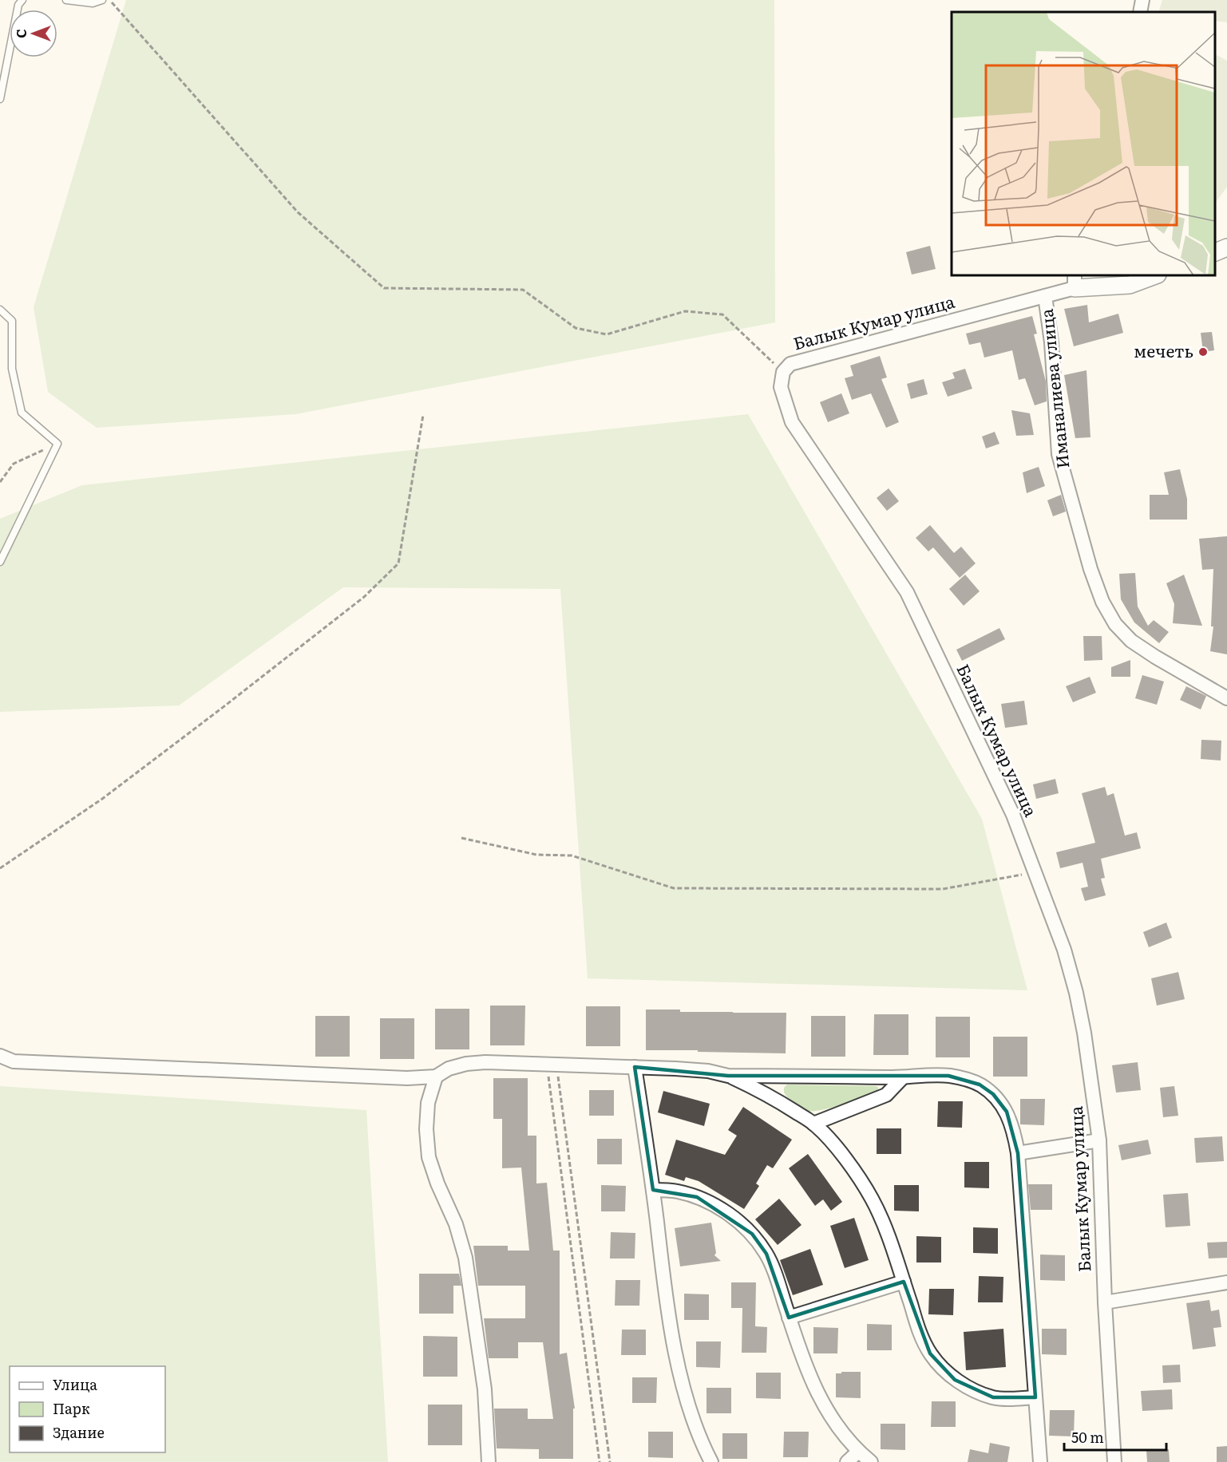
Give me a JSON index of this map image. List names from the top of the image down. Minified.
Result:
{"streets":{"street":["Балык Кумар улица","Иманалиева улица"]},"crossings":[["Балык Кумар улица","Иманалиева улица"]],"places":["мечеть"],"legend":["Улица","Парк","Здание"],"scale_bar":"50 m","north":"left"}
